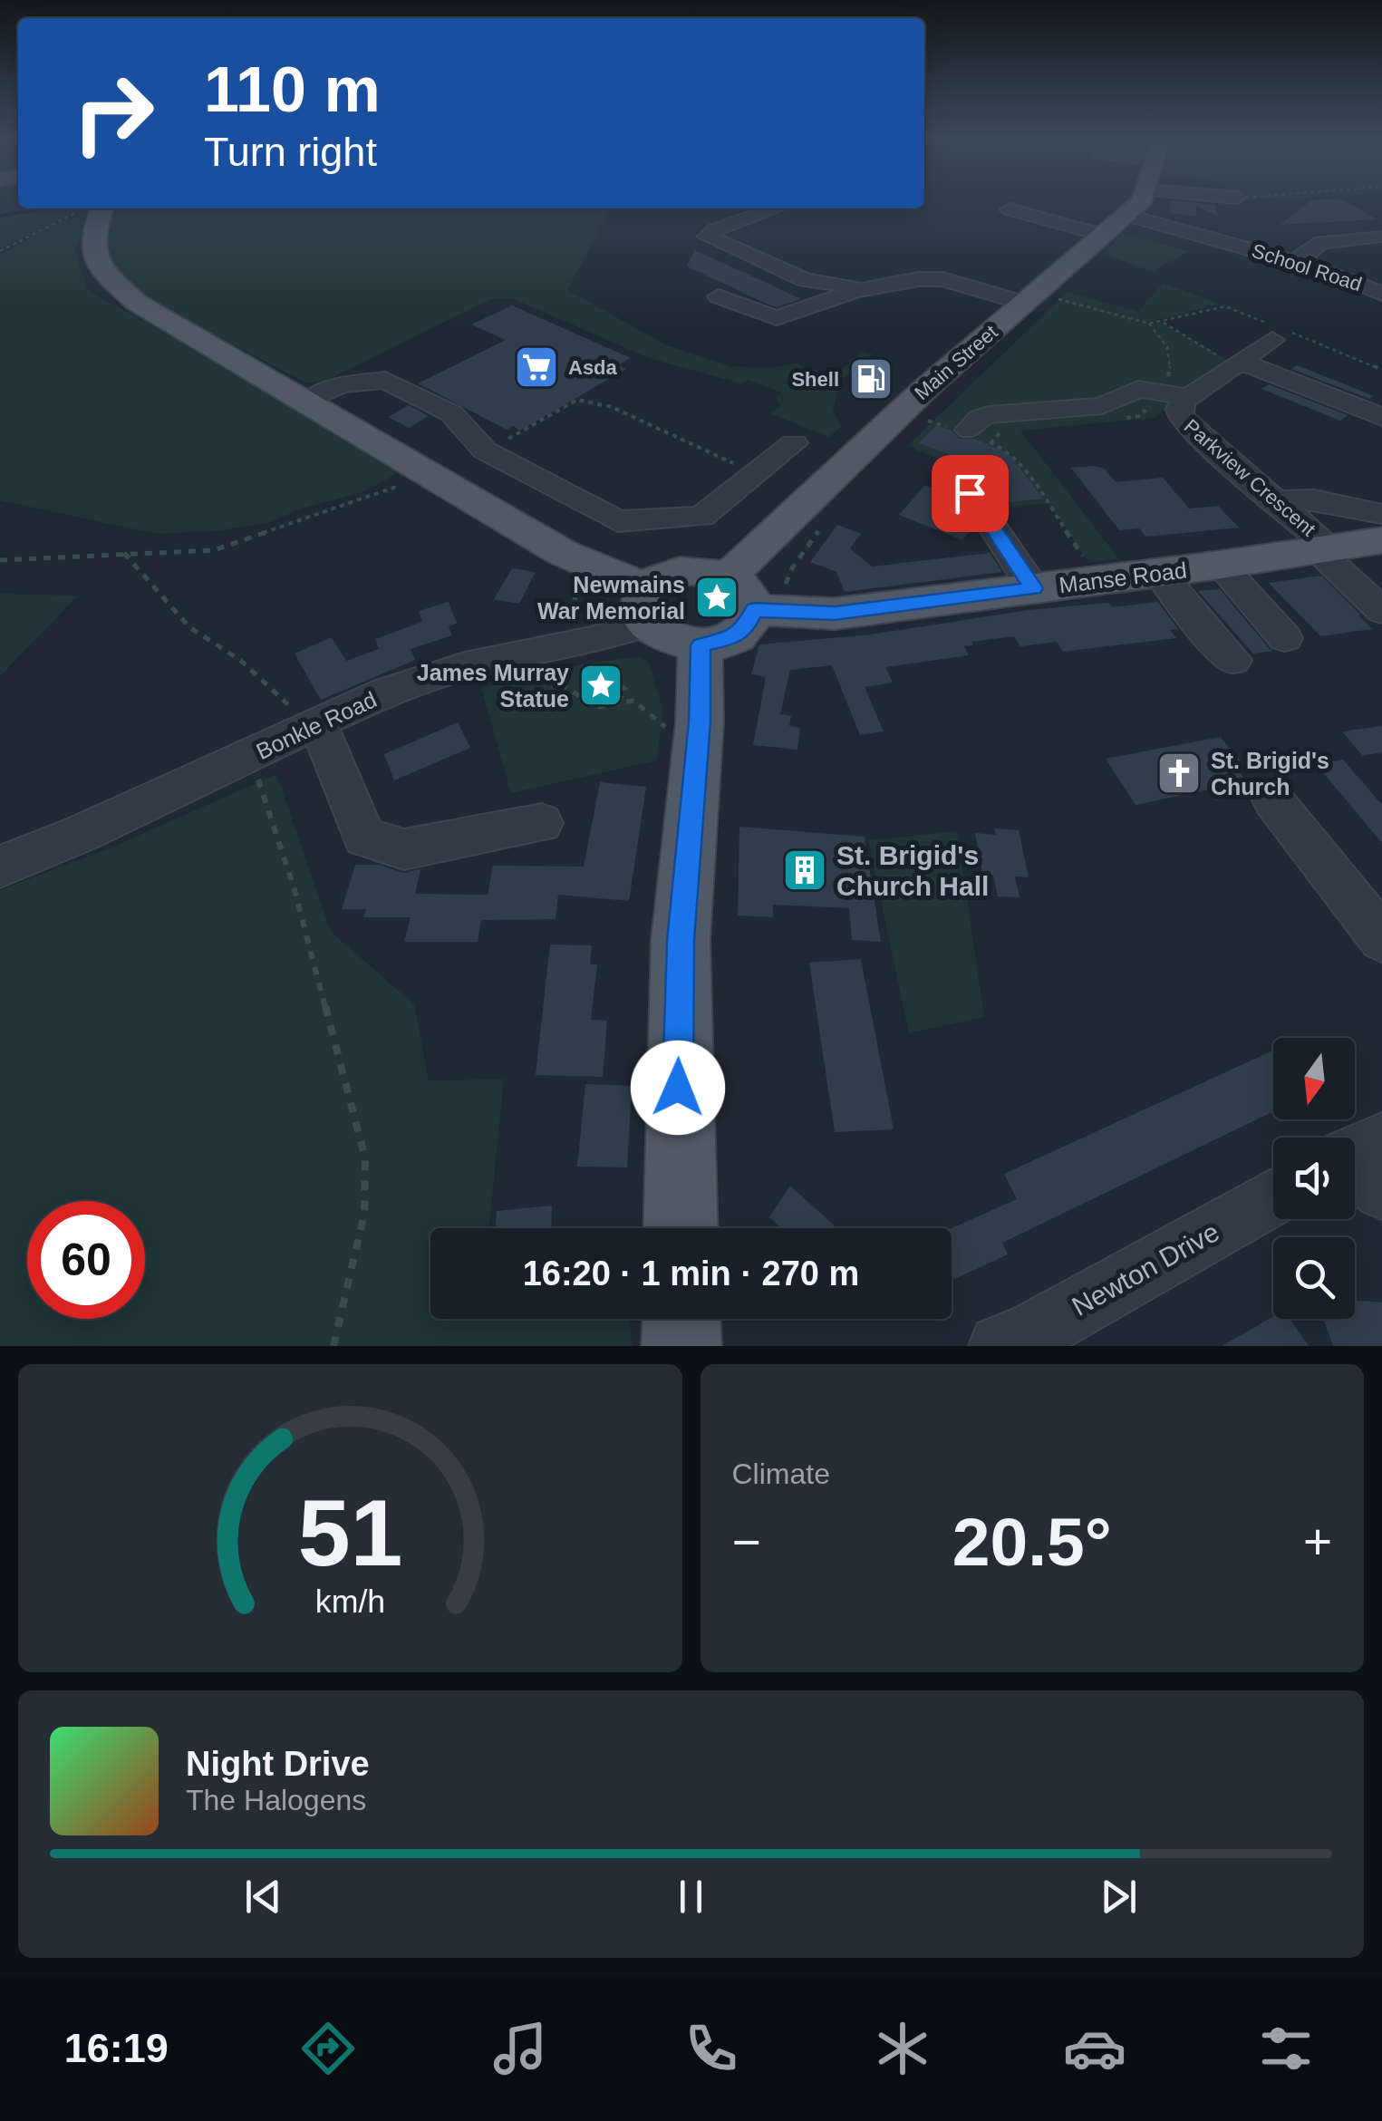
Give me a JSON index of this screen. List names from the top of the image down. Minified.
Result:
{"streets":{"main road":["Main Street","Manse Road"],"street":["School Road","Parkview Crescent","Bonkle Road","Newton Drive"]},"crossings":[["School Road","Main Street"],["Main Street","Manse Road"],["Main Street","Bonkle Road"],["Parkview Crescent","Manse Road"],["Manse Road","Bonkle Road"]],"places":{"supermarket":["Asda"],"fuel station":["Shell"],"place":["Newmains War Memorial","James Murray Statue"],"church":["St. Brigid's Church"],"building":["St. Brigid's Church Hall"]},"north":"bottom","page":{"turn":["110 m","Turn right"],"limit":"60","trip":"16:20 · 1 min · 270 m","tile":"Climate","heat":["−","20.5°","+"],"song":["Night Drive","The Halogens"],"tabs":"16:19","gauge":["51","km/h"]}}
